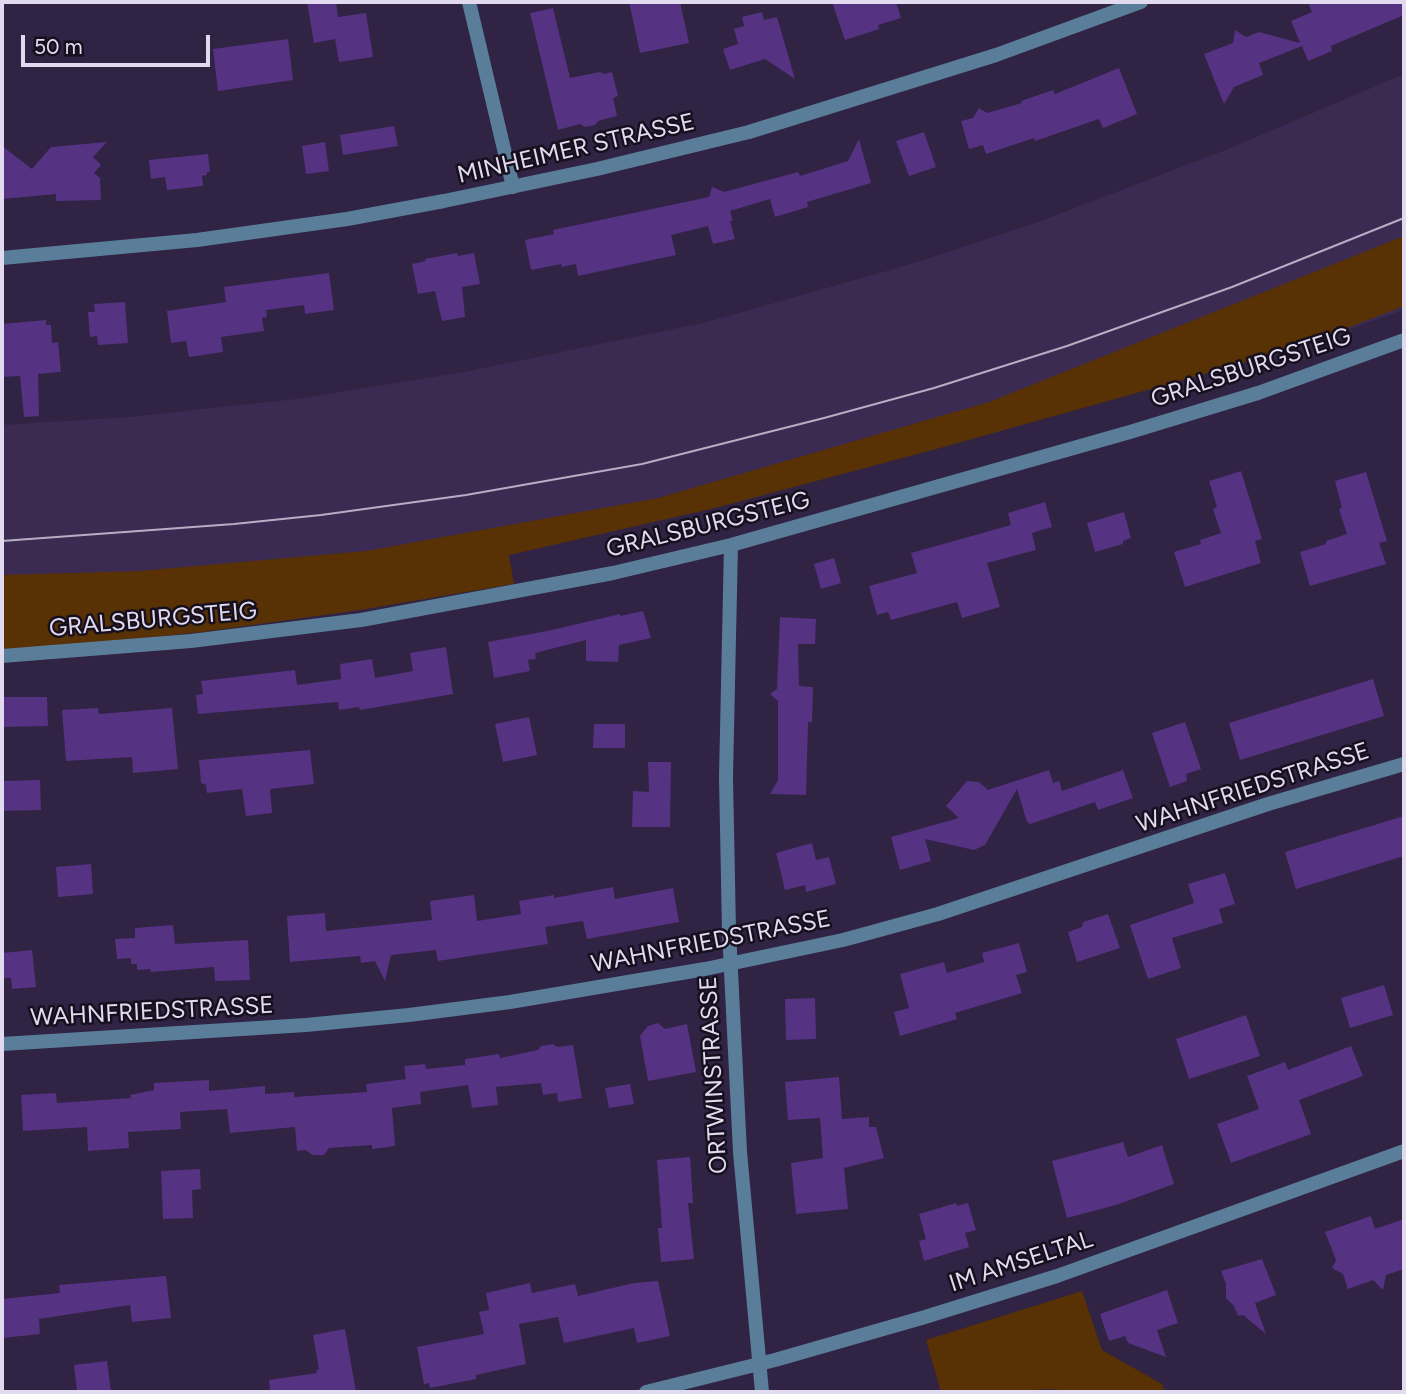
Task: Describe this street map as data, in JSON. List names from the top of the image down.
{
  "streets": {
    "street": [
      "MINHEIMER STRASSE",
      "GRALSBURGSTEIG",
      "WAHNFRIEDSTRASSE",
      "ORTWINSTRASSE",
      "IM AMSELTAL"
    ]
  },
  "crossings": [
    ["GRALSBURGSTEIG", "ORTWINSTRASSE"],
    ["WAHNFRIEDSTRASSE", "ORTWINSTRASSE"],
    ["ORTWINSTRASSE", "IM AMSELTAL"]
  ],
  "scale_bar": "50 m"
}
